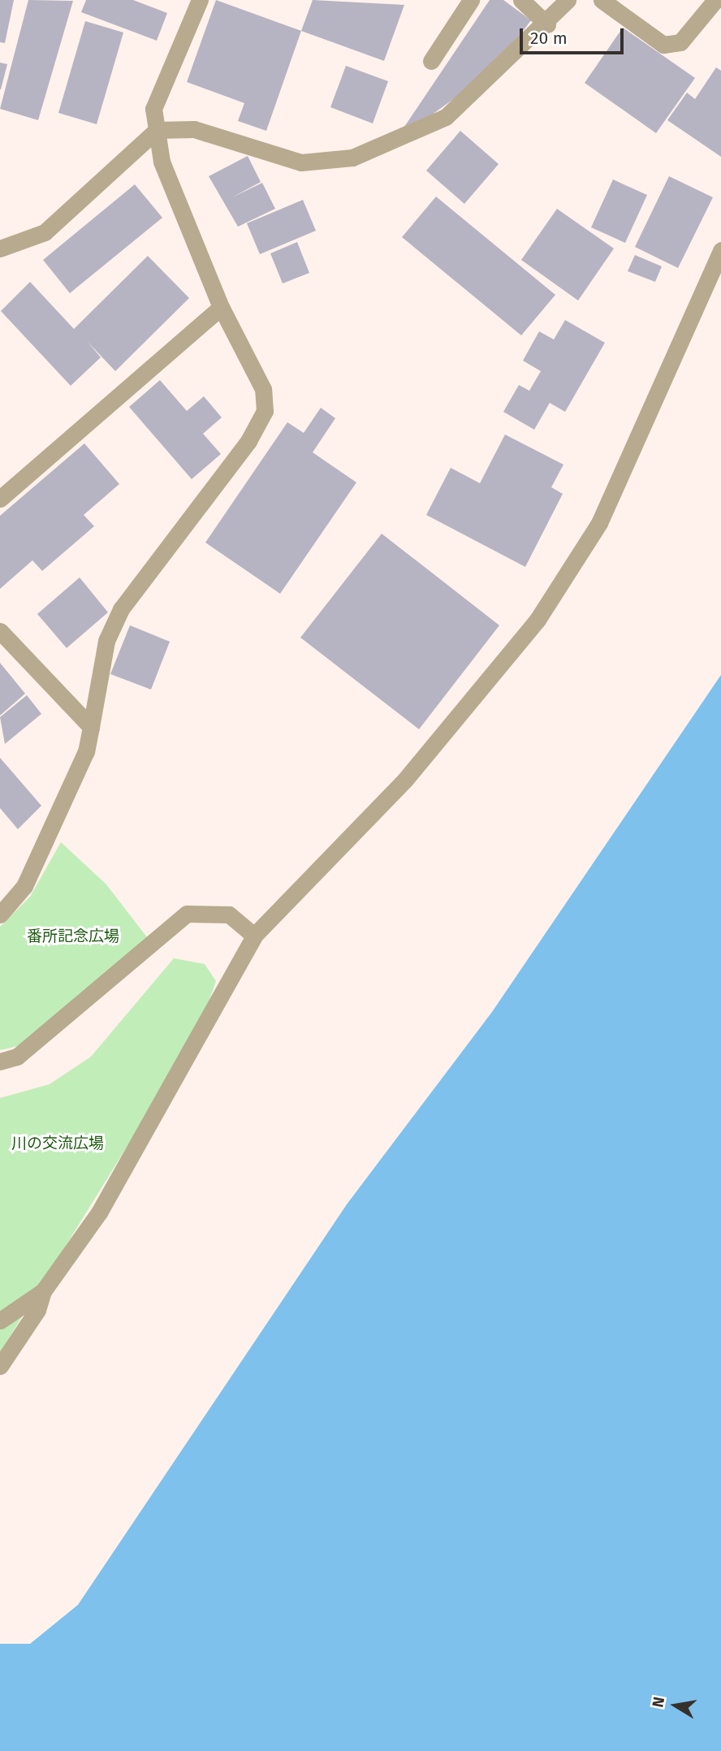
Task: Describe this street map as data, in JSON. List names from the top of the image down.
{
  "parks": ["番所記念広場", "川の交流広場"],
  "scale_bar": "20 m",
  "north": "left"
}
